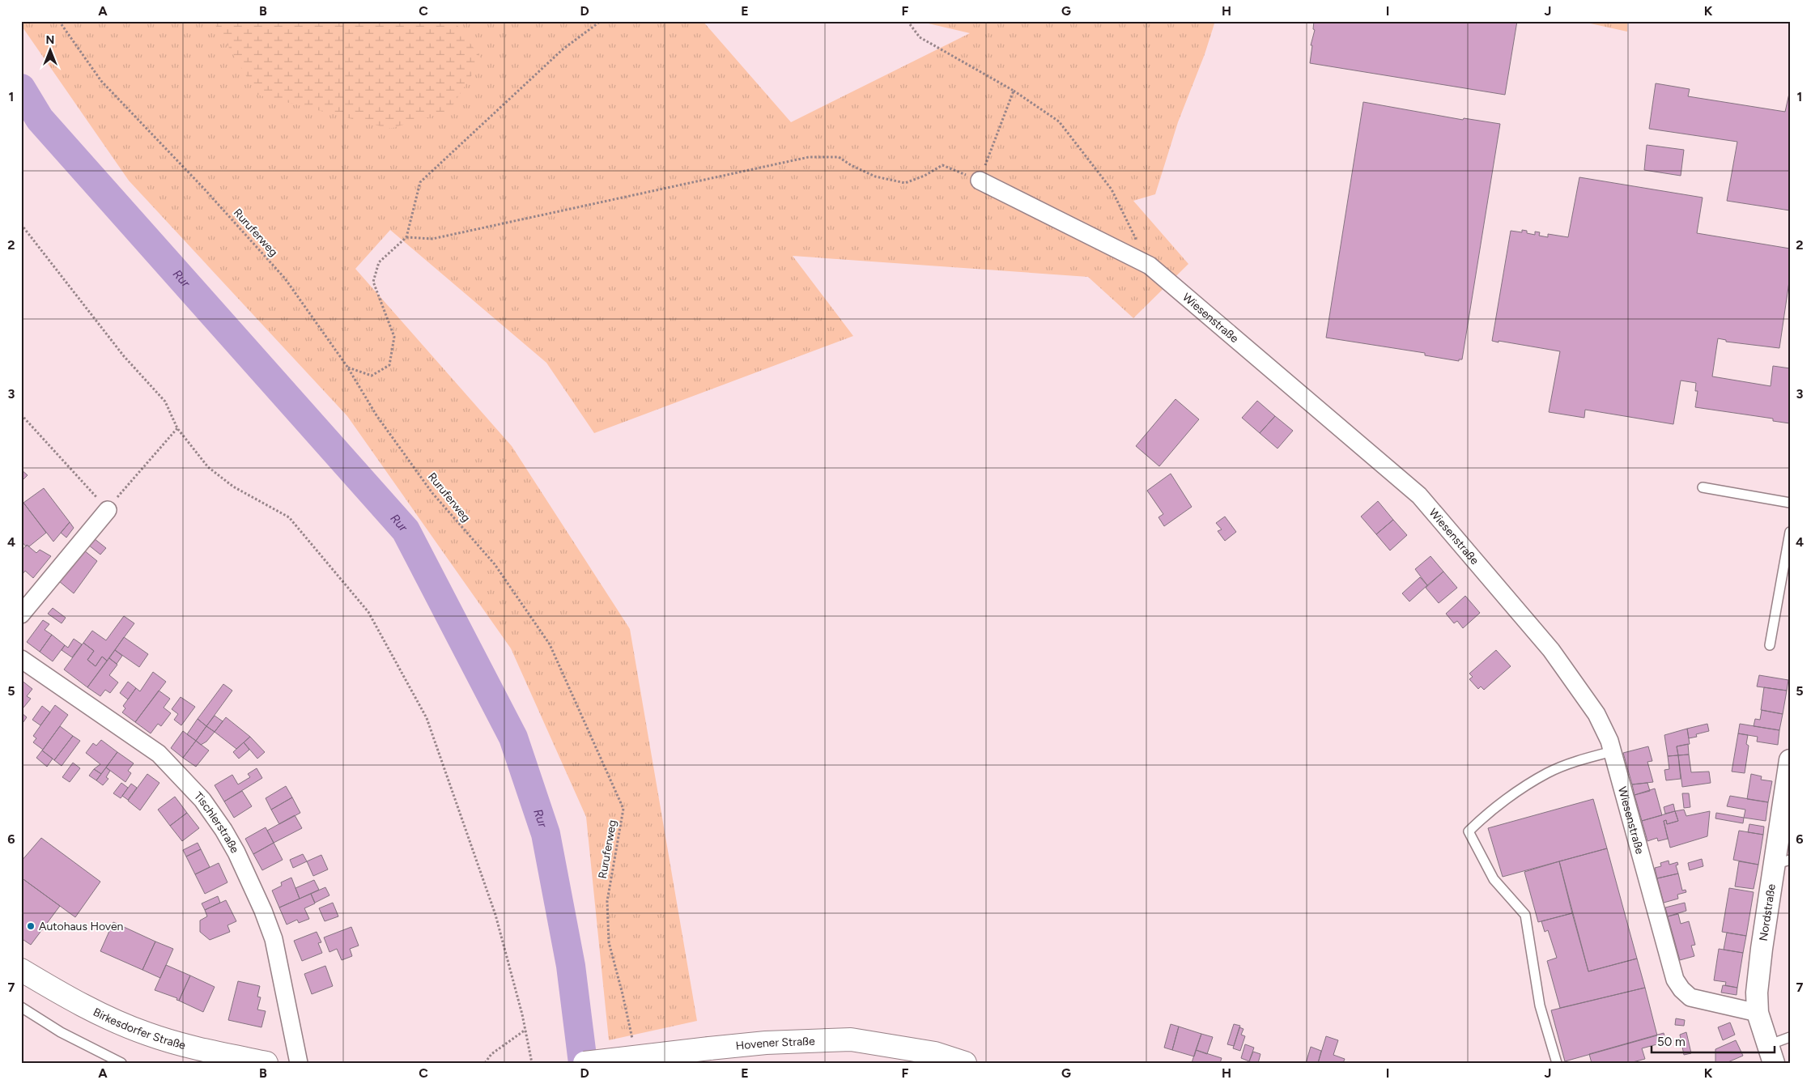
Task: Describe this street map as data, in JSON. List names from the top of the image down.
{
  "streets": {
    "main road": ["Birkesdorfer Straße", "Hovener Straße"],
    "street": ["Wiesenstraße", "Tischlerstraße", "Nordstraße"],
    "path": ["Ruruferweg"]
  },
  "crossings": [
    ["Wiesenstraße", "Nordstraße"]
  ],
  "water": ["Rur"],
  "places": ["Autohaus Hoven"],
  "scale_bar": "50 m",
  "north": "top",
  "grid": {
    "columns": [
      "A",
      "B",
      "C",
      "D",
      "E",
      "F",
      "G",
      "H",
      "I",
      "J",
      "K"
    ],
    "rows": [
      "1",
      "2",
      "3",
      "4",
      "5",
      "6",
      "7"
    ]
  }
}
